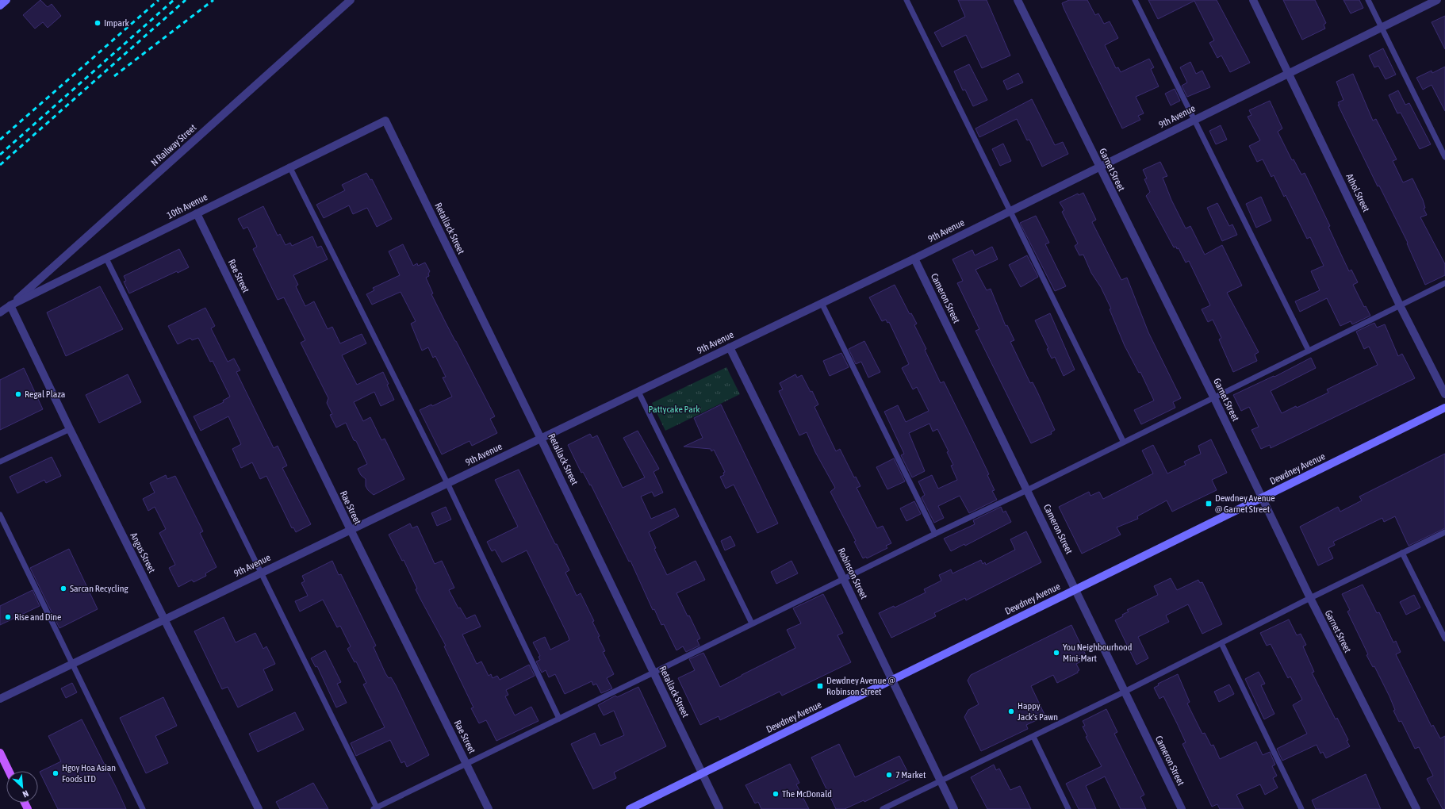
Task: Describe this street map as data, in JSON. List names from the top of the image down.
{
  "streets": {
    "main road": ["Dewdney Avenue"],
    "street": [
      "9th Avenue",
      "N Railway Street",
      "Garnet Street",
      "Athol Street",
      "10th Avenue",
      "Retallack Street",
      "Rae Street",
      "Cameron Street",
      "Angus Street",
      "Robinson Street"
    ]
  },
  "crossings": [
    ["9th Avenue", "Garnet Street"],
    ["9th Avenue", "Athol Street"],
    ["9th Avenue", "Retallack Street"],
    ["9th Avenue", "Rae Street"],
    ["9th Avenue", "Cameron Street"],
    ["9th Avenue", "Angus Street"],
    ["9th Avenue", "Robinson Street"],
    ["N Railway Street", "10th Avenue"],
    ["N Railway Street", "Angus Street"],
    ["Garnet Street", "Dewdney Avenue"],
    ["10th Avenue", "Retallack Street"],
    ["10th Avenue", "Rae Street"],
    ["10th Avenue", "Angus Street"],
    ["Retallack Street", "Dewdney Avenue"],
    ["Cameron Street", "Dewdney Avenue"],
    ["Dewdney Avenue", "Robinson Street"]
  ],
  "parks": ["Pattycake Park"],
  "places": {
    "other": [
      "Impark",
      "Regal Plaza",
      "Sarcan Recycling",
      "Rise and Dine",
      "You Neighbourhood Mini-Mart",
      "Happy Jack's Pawn",
      "Hgoy Hoa Asian Foods LTD",
      "7 Market",
      "The McDonald"
    ],
    "transit": ["Dewdney Avenue @ Garnet Street", "Dewdney Avenue @ Robinson Street"]
  },
  "north": "bottom right"
}
